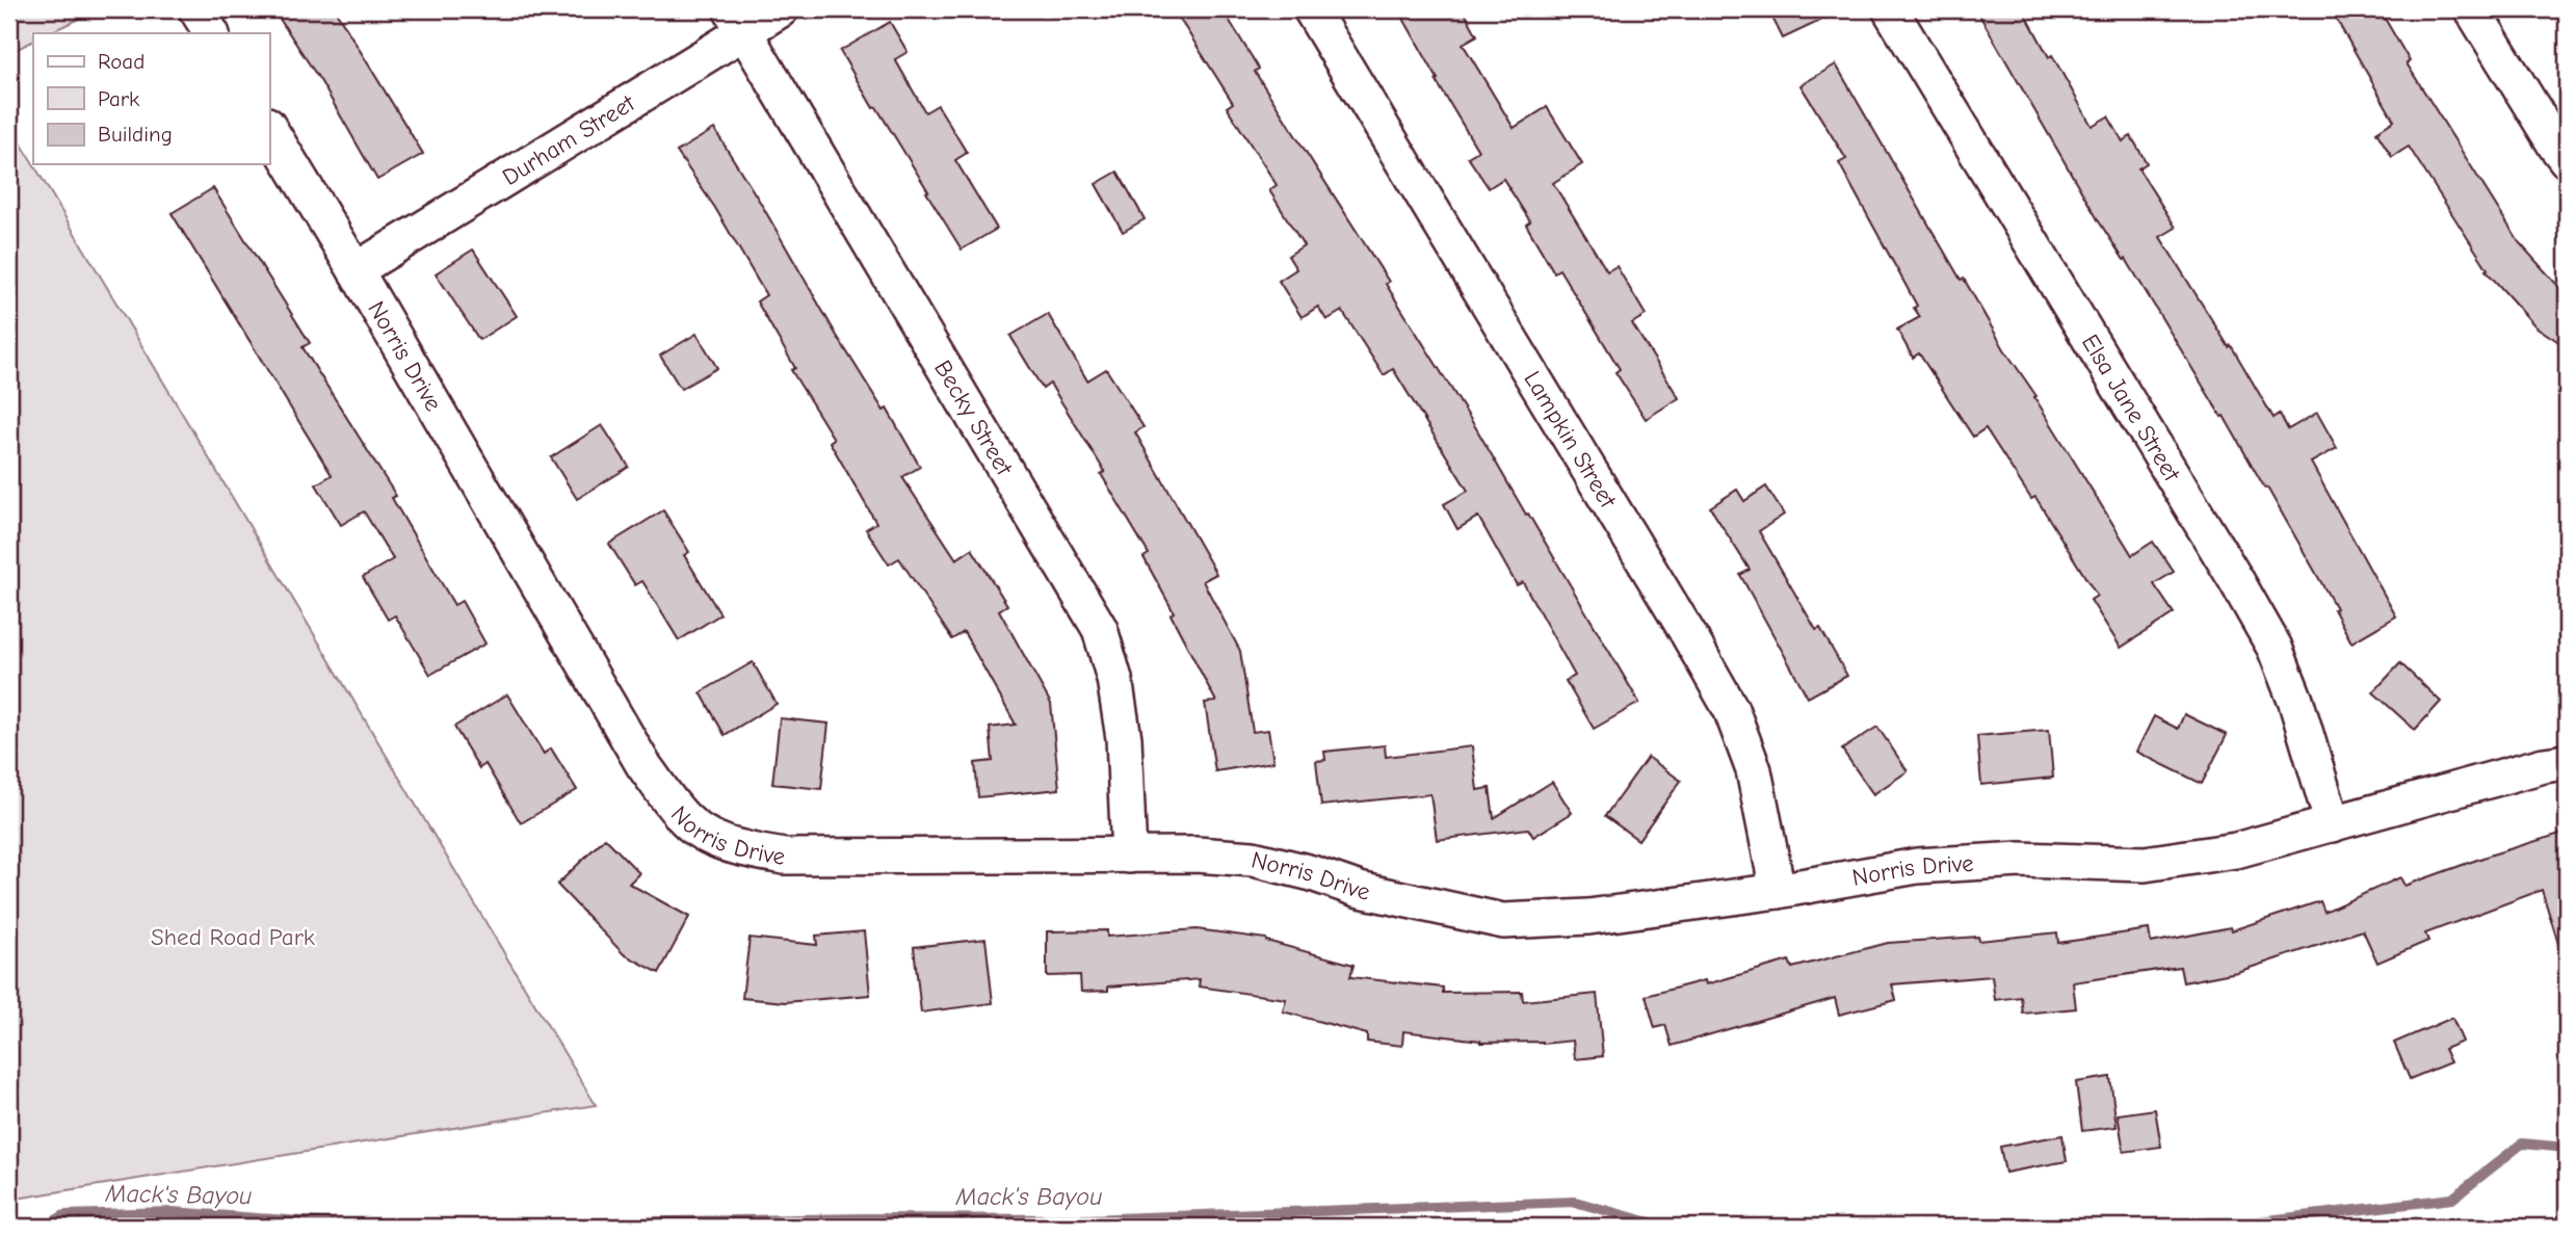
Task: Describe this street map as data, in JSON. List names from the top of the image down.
{
  "streets": {
    "street": [
      "Durham Street",
      "Norris Drive",
      "Elsa Jane Street",
      "Becky Street",
      "Lampkin Street"
    ]
  },
  "crossings": [
    ["Durham Street", "Norris Drive"],
    ["Durham Street", "Becky Street"],
    ["Norris Drive", "Elsa Jane Street"],
    ["Norris Drive", "Becky Street"],
    ["Norris Drive", "Lampkin Street"]
  ],
  "water": ["Mack's Bayou"],
  "parks": ["Shed Road Park"],
  "legend": ["Road", "Park", "Building"]
}
